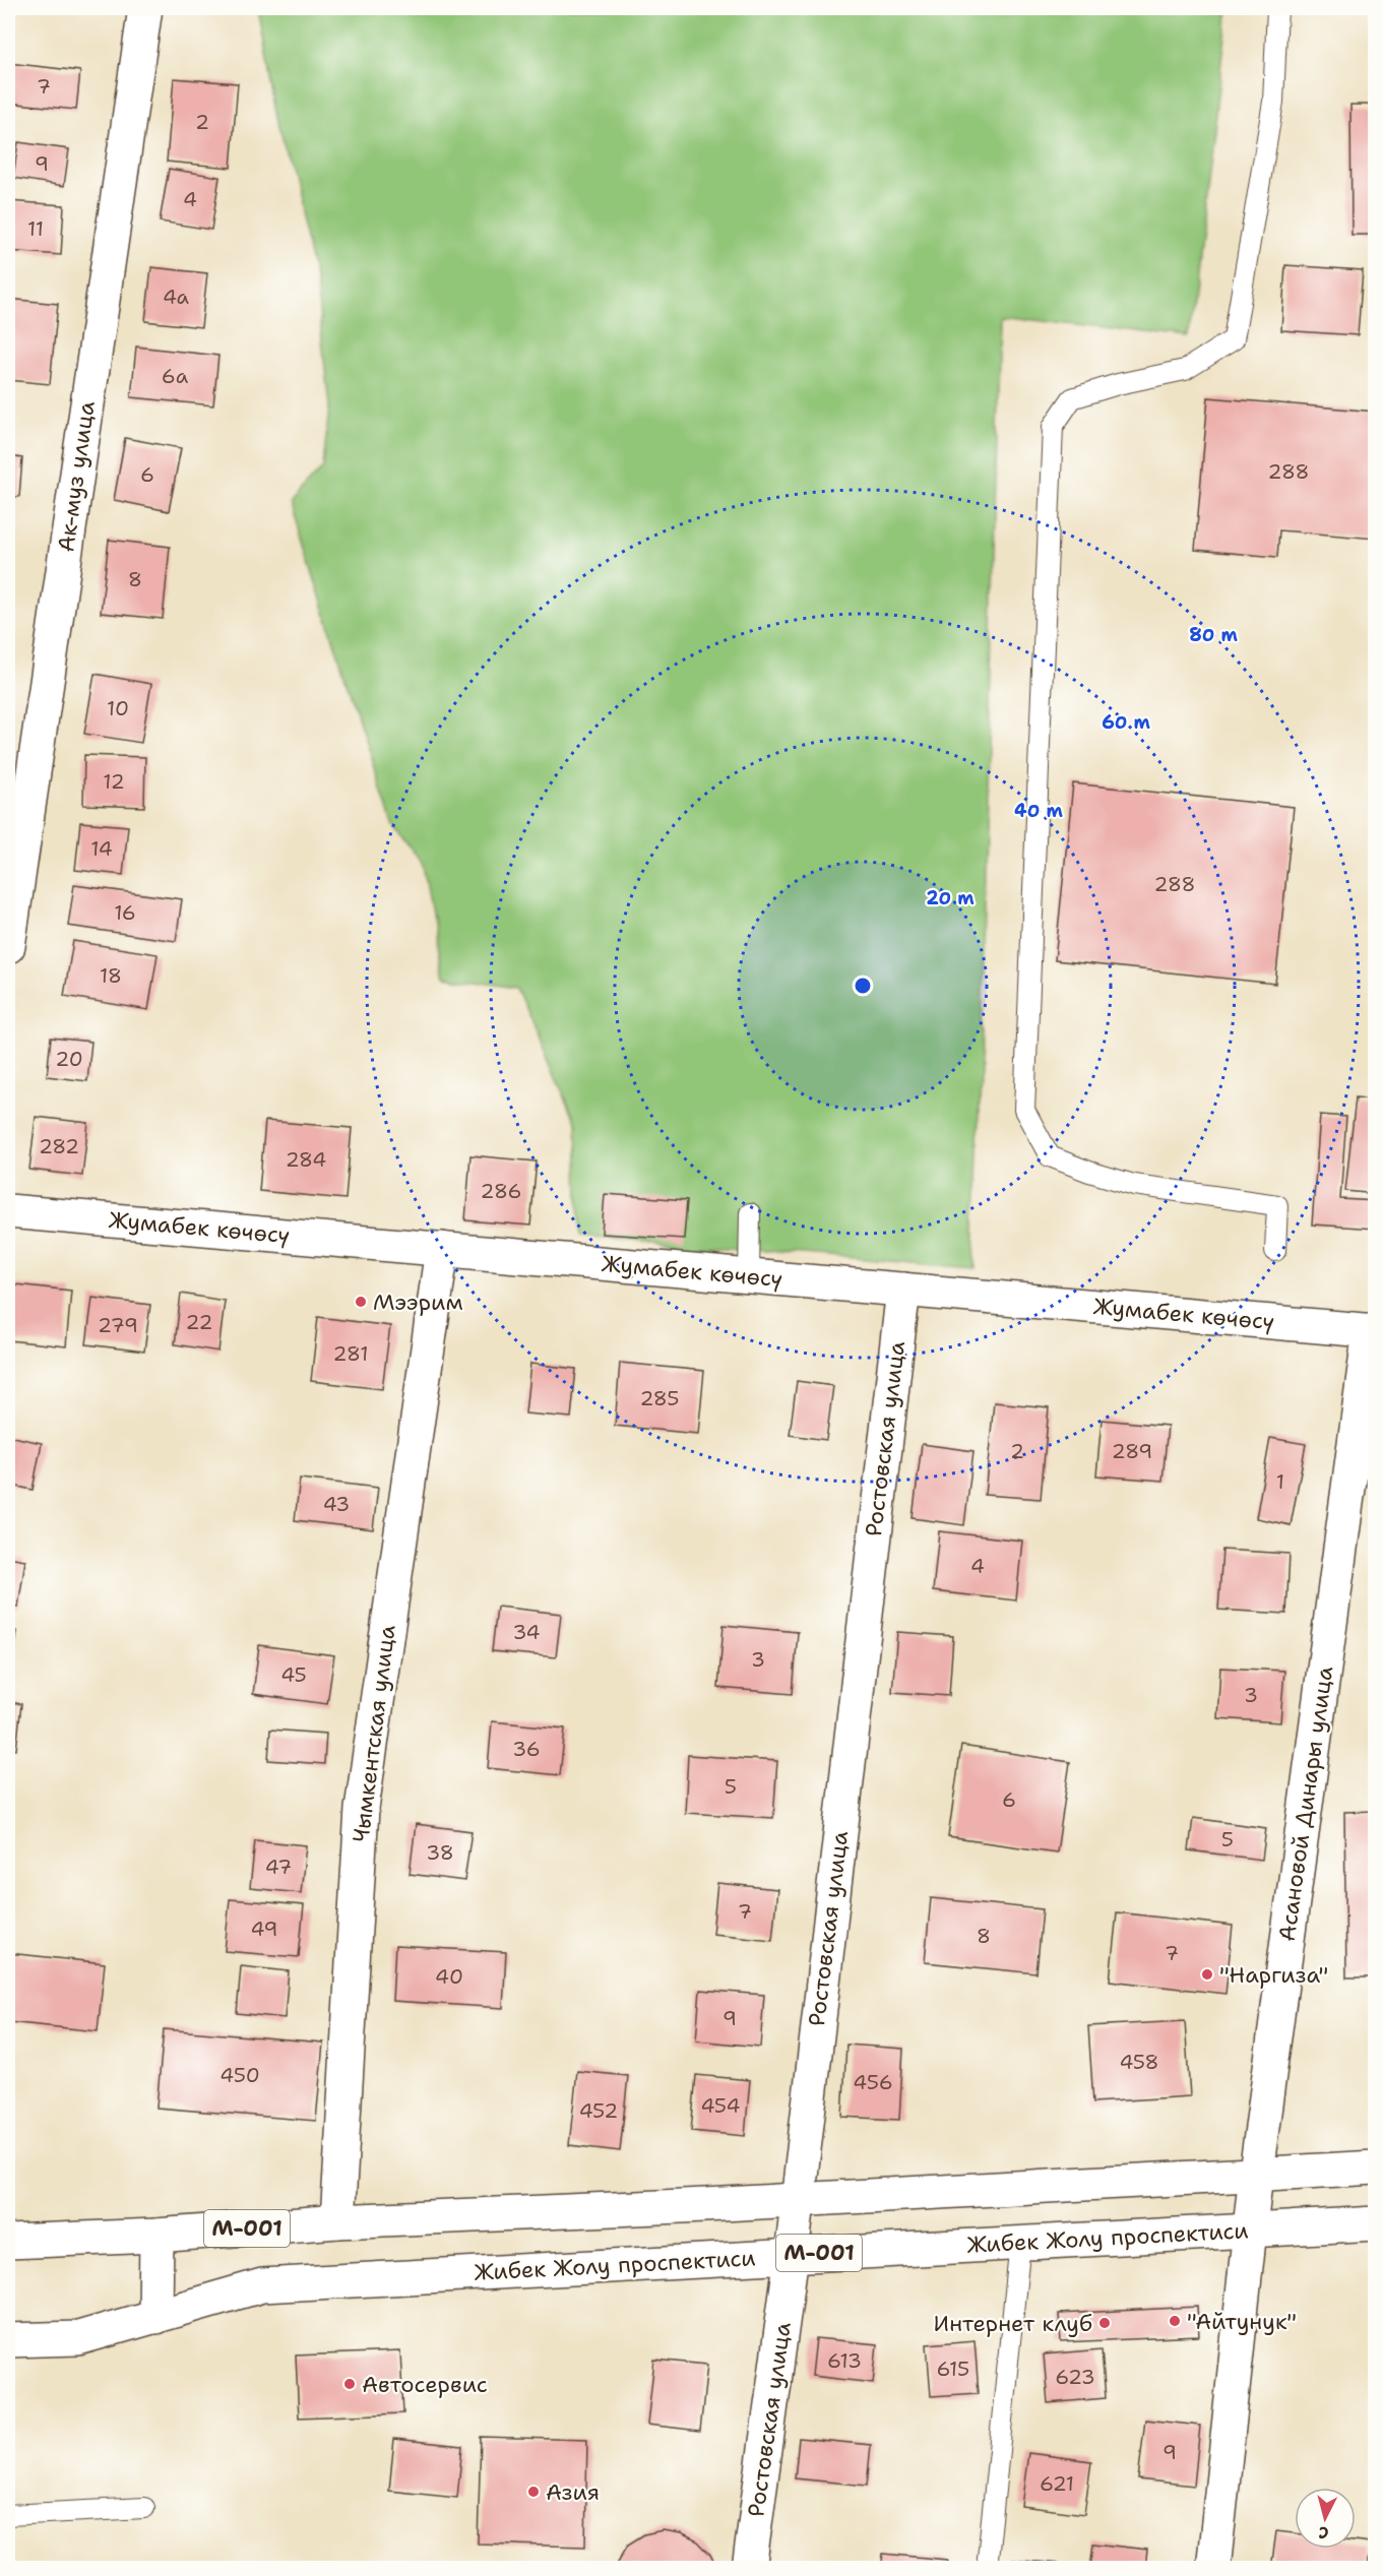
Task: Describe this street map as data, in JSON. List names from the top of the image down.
{
  "streets": {
    "street": [
      "Ак-муз улица",
      "Жумабек көчөсү",
      "Ростовская улица",
      "Чымкентская улица",
      "Асановой Динары улица",
      "М-001",
      "Жибек Жолу проспектиси"
    ]
  },
  "crossings": [
    ["Жумабек көчөсү", "Ростовская улица"],
    ["Жумабек көчөсү", "Чымкентская улица"],
    ["Жумабек көчөсү", "Асановой Динары улица"],
    ["Ростовская улица", "М-001"],
    ["Ростовская улица", "Жибек Жолу проспектиси"],
    ["Чымкентская улица", "М-001"],
    ["Асановой Динары улица", "М-001"],
    ["Асановой Динары улица", "Жибек Жолу проспектиси"]
  ],
  "places": [
    "Мээрим",
    "\"Наргиза\"",
    "\"Айтунук\"",
    "Интернет клуб",
    "Автосервис",
    "Азия"
  ],
  "house_numbers": [
    "7",
    "2",
    "9",
    "4",
    "11",
    "4a",
    "6а",
    "288",
    "6",
    "8",
    "10",
    "12",
    "14",
    "288",
    "16",
    "18",
    "20",
    "282",
    "284",
    "286",
    "22",
    "279",
    "281",
    "285",
    "2",
    "289",
    "1",
    "43",
    "4",
    "34",
    "3",
    "45",
    "3",
    "36",
    "5",
    "6",
    "5",
    "38",
    "47",
    "7",
    "49",
    "8",
    "7",
    "40",
    "9",
    "458",
    "450",
    "456",
    "454",
    "452",
    "613",
    "615",
    "623",
    "9",
    "621"
  ],
  "north": "bottom",
  "rings": [
    "80 m",
    "60 m",
    "40 m",
    "20 m"
  ]
}
